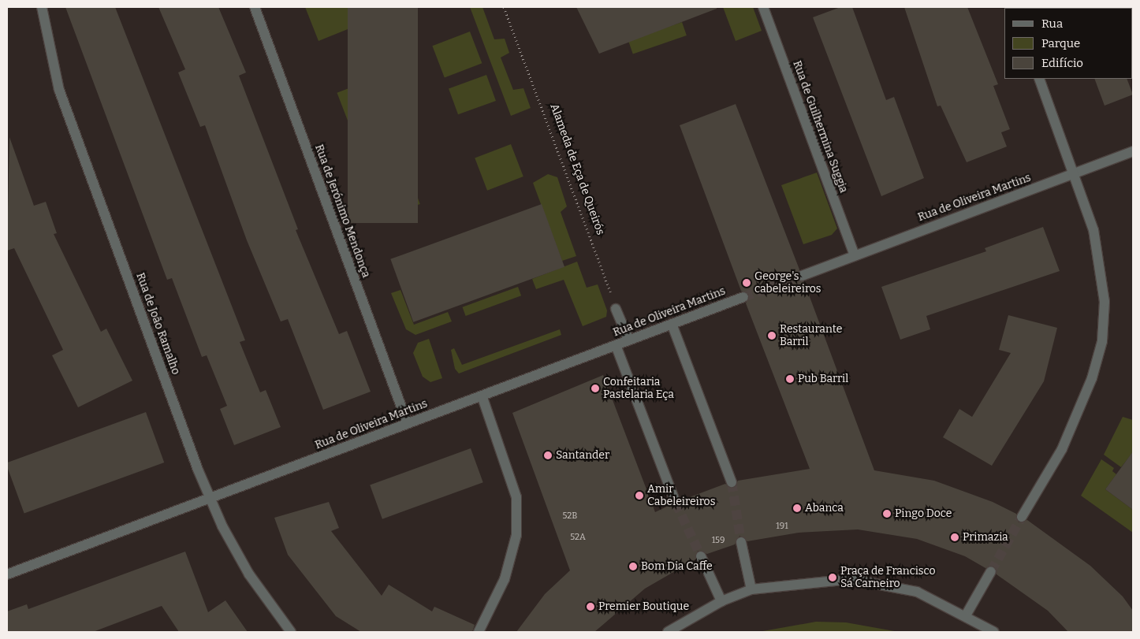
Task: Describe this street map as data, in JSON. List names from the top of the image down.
{
  "streets": {
    "street": [
      "Rua de Guilhermina Suggia",
      "Rua de Oliveira Martins",
      "Rua de Jerónimo Mendonça",
      "Rua de João Ramalho"
    ],
    "path": ["Alameda de Eça de Queirós"]
  },
  "crossings": [
    ["Rua de Guilhermina Suggia", "Rua de Oliveira Martins"],
    ["Rua de Oliveira Martins", "Rua de Jerónimo Mendonça"],
    ["Rua de Oliveira Martins", "Rua de João Ramalho"]
  ],
  "places": [
    "George's cabeleireiros",
    "Restaurante Barril",
    "Pub Barril",
    "Confeitaria Pastelaria Eça",
    "Santander",
    "Amir Cabeleireiros",
    "Abanca",
    "Pingo Doce",
    "Primazia",
    "Bom Dia Caffe",
    "Praça de Francisco Sá Carneiro",
    "Premier Boutique"
  ],
  "house_numbers": [
    "52B",
    "191",
    "52A",
    "159"
  ],
  "legend": ["Rua", "Parque", "Edifício"]
}
